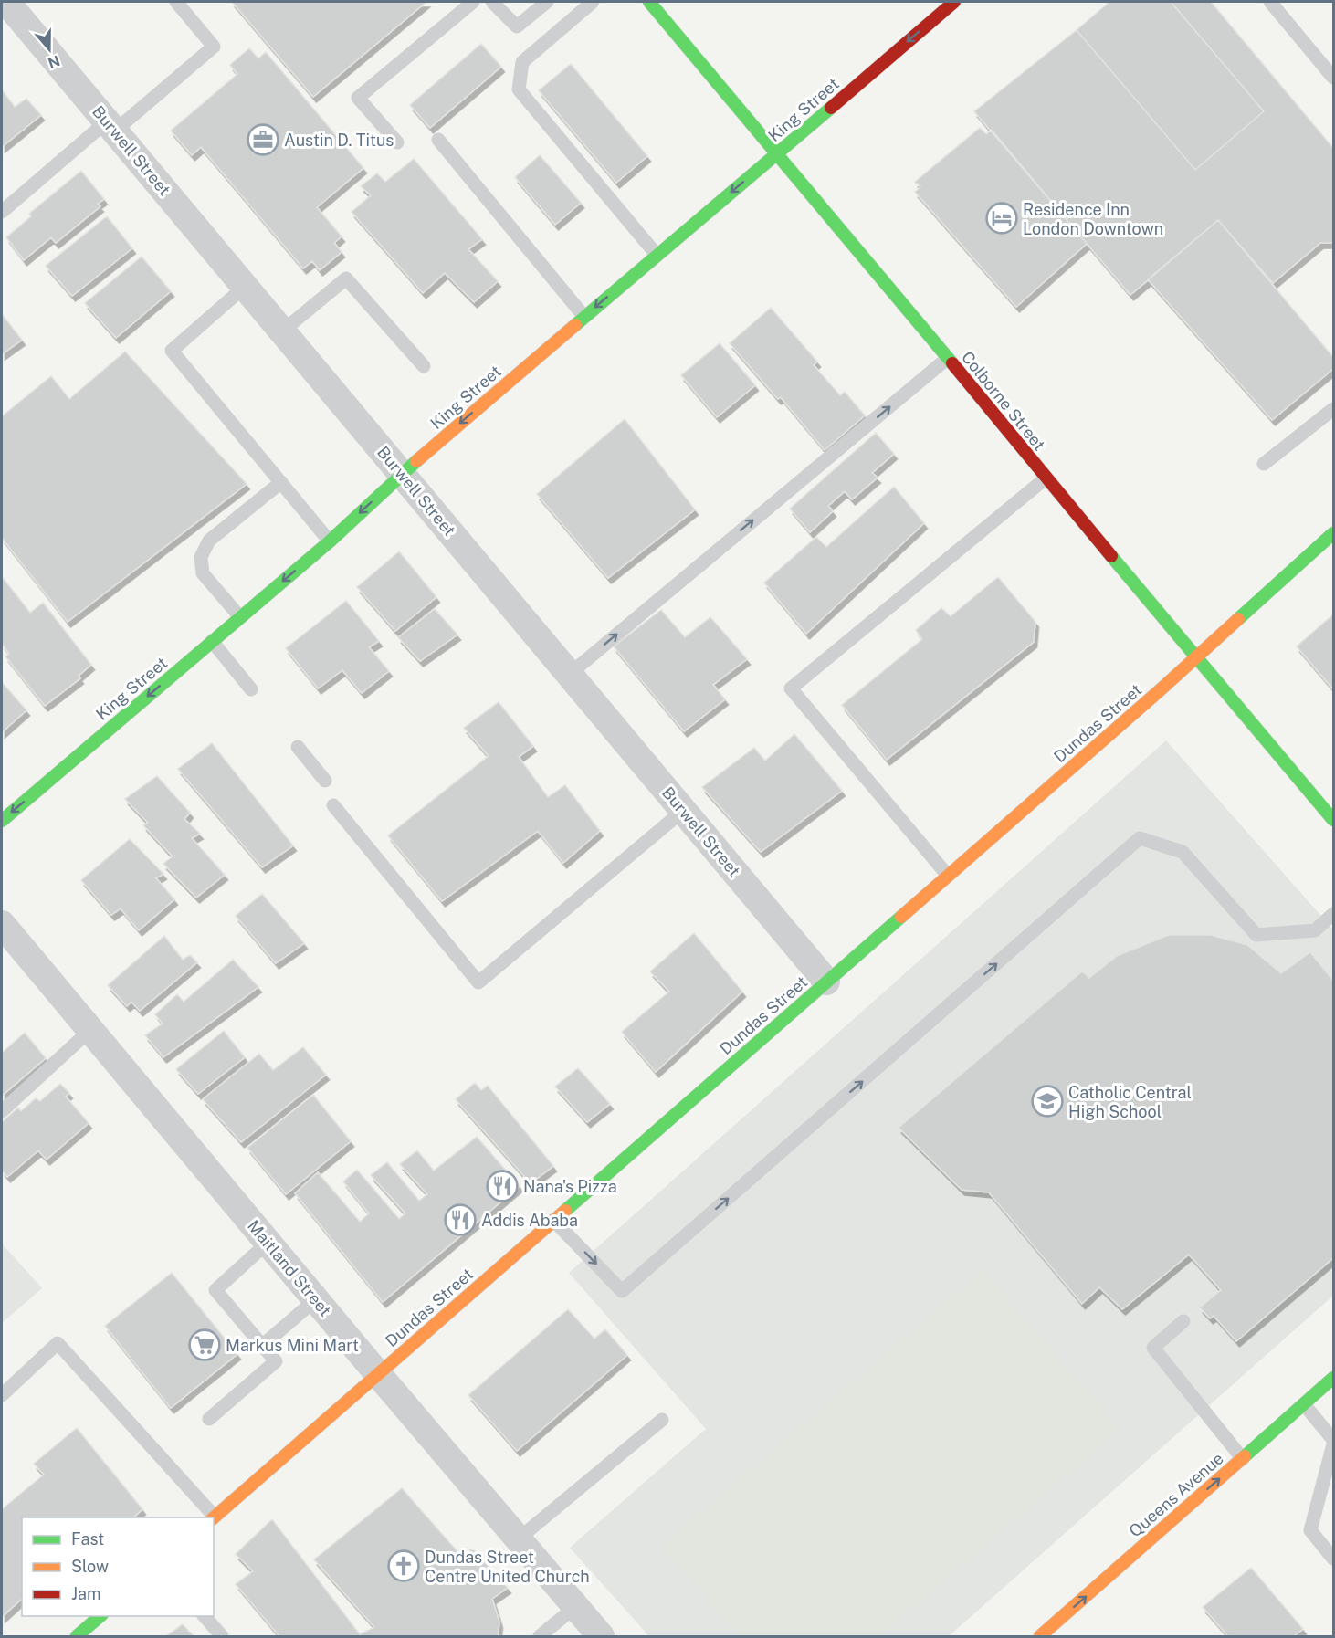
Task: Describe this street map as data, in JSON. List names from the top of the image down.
{
  "streets": {
    "main road": [
      "King Street",
      "Colborne Street",
      "Dundas Street",
      "Queens Avenue"
    ],
    "street": ["Burwell Street", "Maitland Street"]
  },
  "crossings": [
    ["King Street", "Burwell Street"],
    ["King Street", "Colborne Street"],
    ["Burwell Street", "Dundas Street"],
    ["Colborne Street", "Dundas Street"],
    ["Dundas Street", "Maitland Street"]
  ],
  "one_way": ["King Street", "Queens Avenue"],
  "places": {
    "office": ["Austin D. Titus"],
    "hotel": ["Residence Inn London Downtown"],
    "school or university": ["Catholic Central High School"],
    "restaurant": ["Nana's Pizza", "Addis Ababa"],
    "supermarket": ["Markus Mini Mart"],
    "church": ["Dundas Street Centre United Church"]
  },
  "legend": ["Fast", "Slow", "Jam"],
  "north": "bottom"
}
